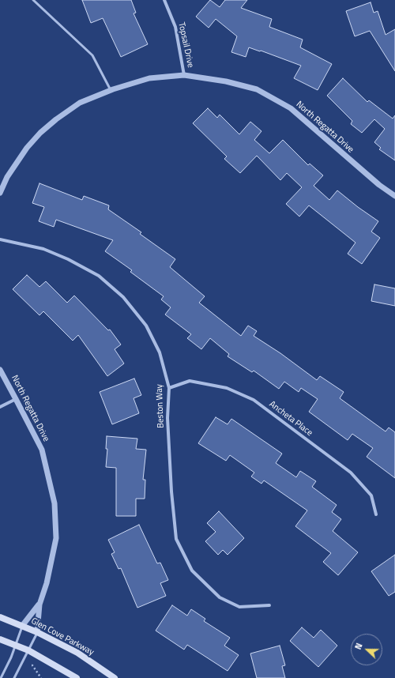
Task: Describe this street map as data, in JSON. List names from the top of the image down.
{
  "streets": {
    "main road": ["Glen Cove Parkway"],
    "street": [
      "Topsail Drive",
      "North Regatta Drive",
      "Beston Way",
      "Ancheta Place"
    ]
  },
  "crossings": [
    ["Topsail Drive", "North Regatta Drive"],
    ["North Regatta Drive", "Glen Cove Parkway"],
    ["Beston Way", "Ancheta Place"]
  ],
  "north": "left"
}
